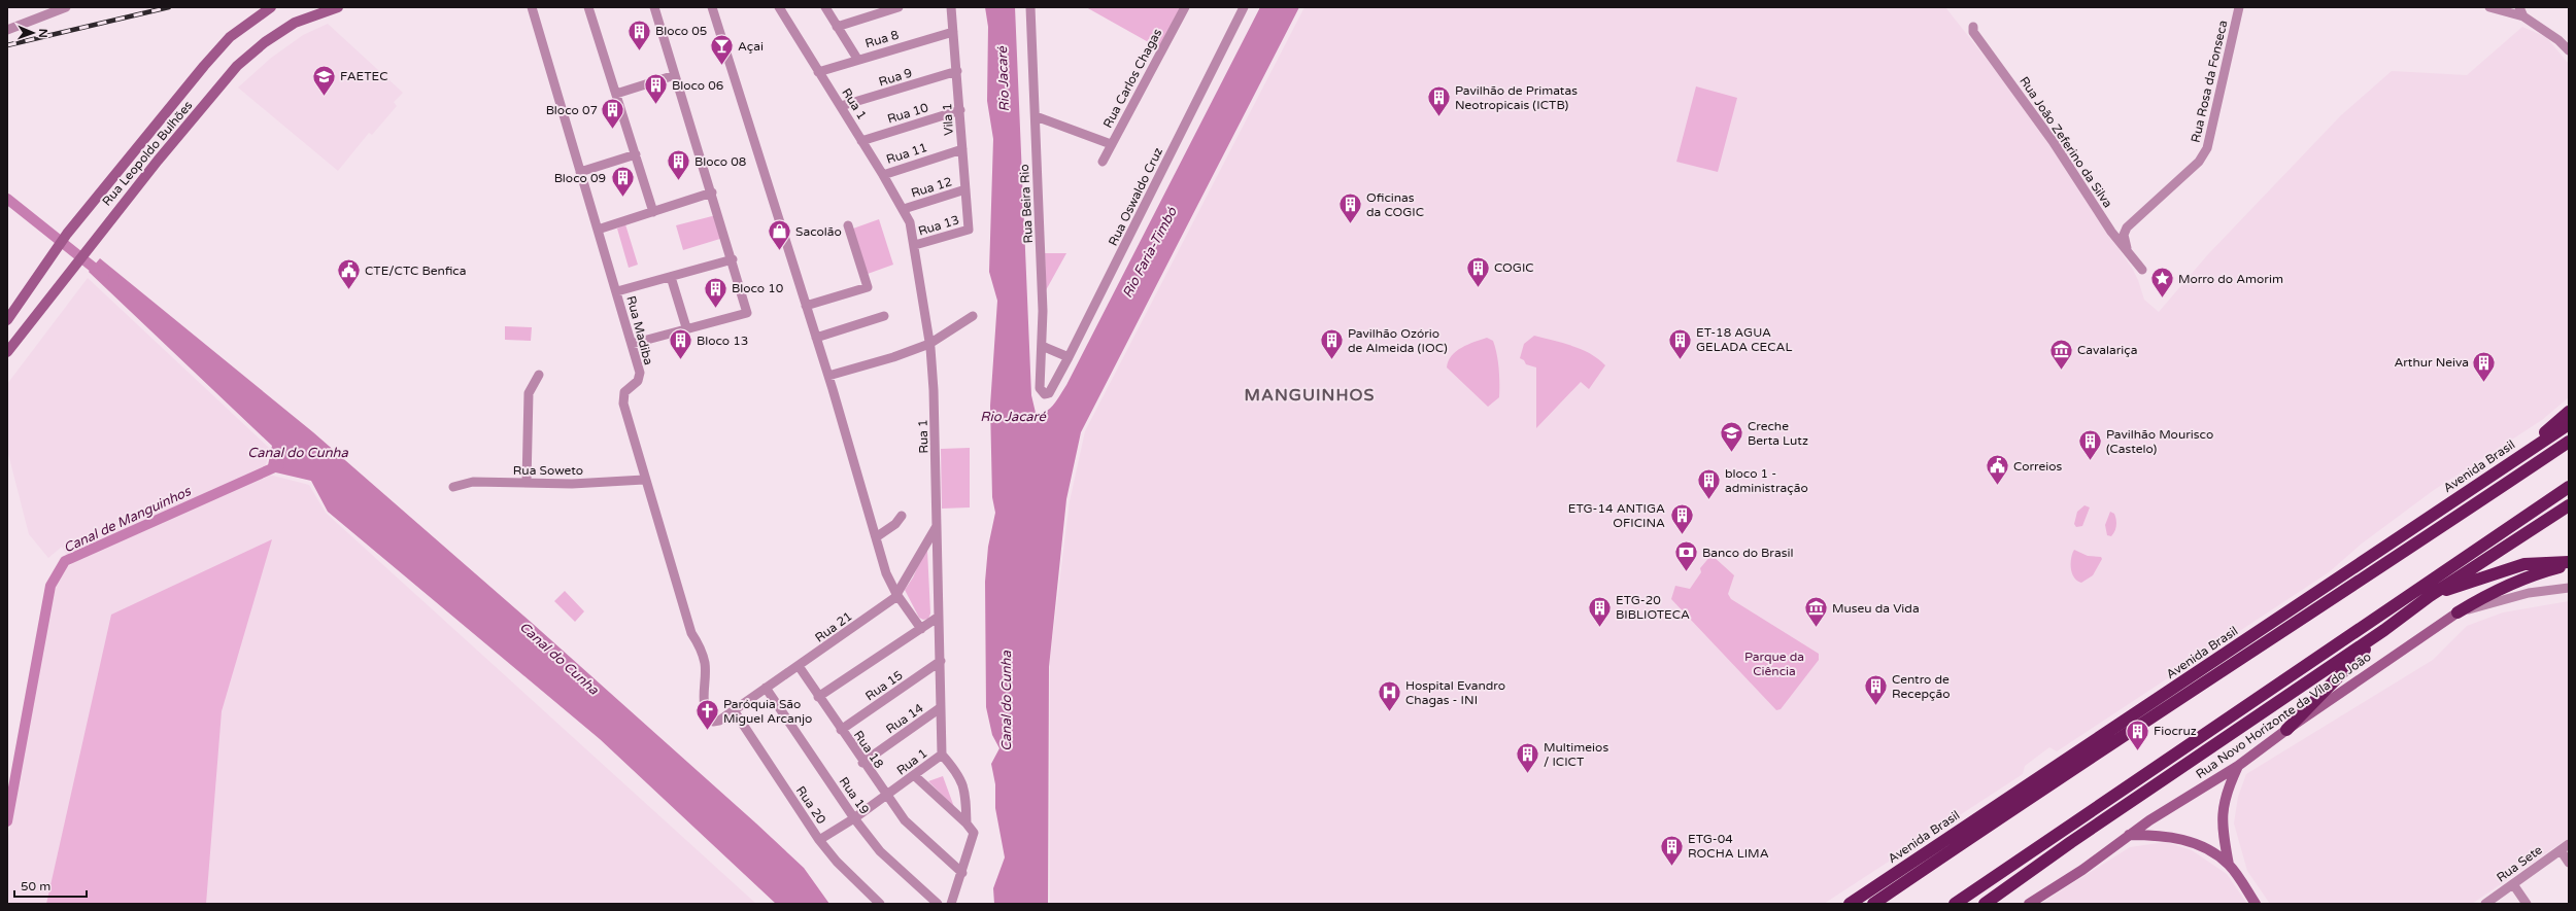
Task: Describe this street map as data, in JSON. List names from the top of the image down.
{
  "streets": {
    "highway": ["Avenida Brasil"],
    "main road": ["Rua Leopoldo Bulhões", "Rua Novo Horizonte da Vila do João"],
    "street": [
      "Rua 8",
      "Rua 9",
      "Rua Carlos Chagas",
      "Rua Rosa da Fonseca",
      "Rua 1",
      "Rua 10",
      "Vila 1",
      "Rua João Zeferino da Silva",
      "Rua 11",
      "Rua 12",
      "Rua Oswaldo Cruz",
      "Rua Beira Rio",
      "Rua 13",
      "Rua Madiba",
      "Rua Soweto",
      "Rua 21",
      "Rua 15",
      "Rua 14",
      "Rua 18",
      "Rua 19",
      "Rua 20",
      "Rua Sete"
    ]
  },
  "crossings": [
    ["Rua 8", "Rua 1"],
    ["Rua 8", "Vila 1"],
    ["Rua 9", "Rua 1"],
    ["Rua 9", "Vila 1"],
    ["Rua Rosa da Fonseca", "Rua João Zeferino da Silva"],
    ["Rua 1", "Rua 10"],
    ["Rua 1", "Rua 11"],
    ["Rua 1", "Rua 12"],
    ["Rua 1", "Rua 13"],
    ["Rua 1", "Rua 21"],
    ["Rua 1", "Rua 15"],
    ["Rua 1", "Rua 14"],
    ["Rua 1", "Rua 18"],
    ["Rua 1", "Rua 19"],
    ["Rua 1", "Rua 20"],
    ["Rua 10", "Vila 1"],
    ["Vila 1", "Rua 11"],
    ["Vila 1", "Rua 12"],
    ["Vila 1", "Rua 13"],
    ["Rua Oswaldo Cruz", "Rua Beira Rio"],
    ["Rua Madiba", "Rua Soweto"],
    ["Rua Madiba", "Rua 21"],
    ["Rua 21", "Rua 18"],
    ["Rua 21", "Rua 19"],
    ["Rua 21", "Rua 20"],
    ["Rua 15", "Rua 18"],
    ["Rua 14", "Rua 18"]
  ],
  "districts": ["MANGUINHOS"],
  "water": [
    "Rio Jacaré",
    "Rio Faria-Timbó",
    "Canal do Cunha",
    "Canal de Manguinhos"
  ],
  "parks": ["Parque da Ciência"],
  "places": {
    "building": [
      "Bloco 05",
      "Bloco 06",
      "Pavilhão de Primatas Neotropicais (ICTB)",
      "Bloco 07",
      "Bloco 08",
      "Bloco 09",
      "Oficinas da COGIC",
      "COGIC",
      "Bloco 10",
      "ET-18 AGUA GELADA CECAL",
      "Bloco 13",
      "Pavilhão Ozório de Almeida (IOC)",
      "Arthur Neiva",
      "Pavilhão Mourisco (Castelo)",
      "bloco 1 - administração",
      "ETG-14 ANTIGA OFICINA",
      "ETG-20 BIBLIOTECA",
      "Centro de Recepção",
      "Fiocruz",
      "Multimeios / ICICT",
      "ETG-04 ROCHA LIMA"
    ],
    "bar": ["Açai"],
    "school or university": ["FAETEC", "Creche Berta Lutz"],
    "shop": ["Sacolão"],
    "public building": ["CTE/CTC Benfica", "Correios"],
    "place": ["Morro do Amorim"],
    "museum": ["Cavalariça", "Museu da Vida"],
    "bank": ["Banco do Brasil"],
    "hospital": ["Hospital Evandro Chagas - INI"],
    "church": ["Paróquia São Miguel Arcanjo"]
  },
  "scale_bar": "50 m",
  "north": "right"
}
